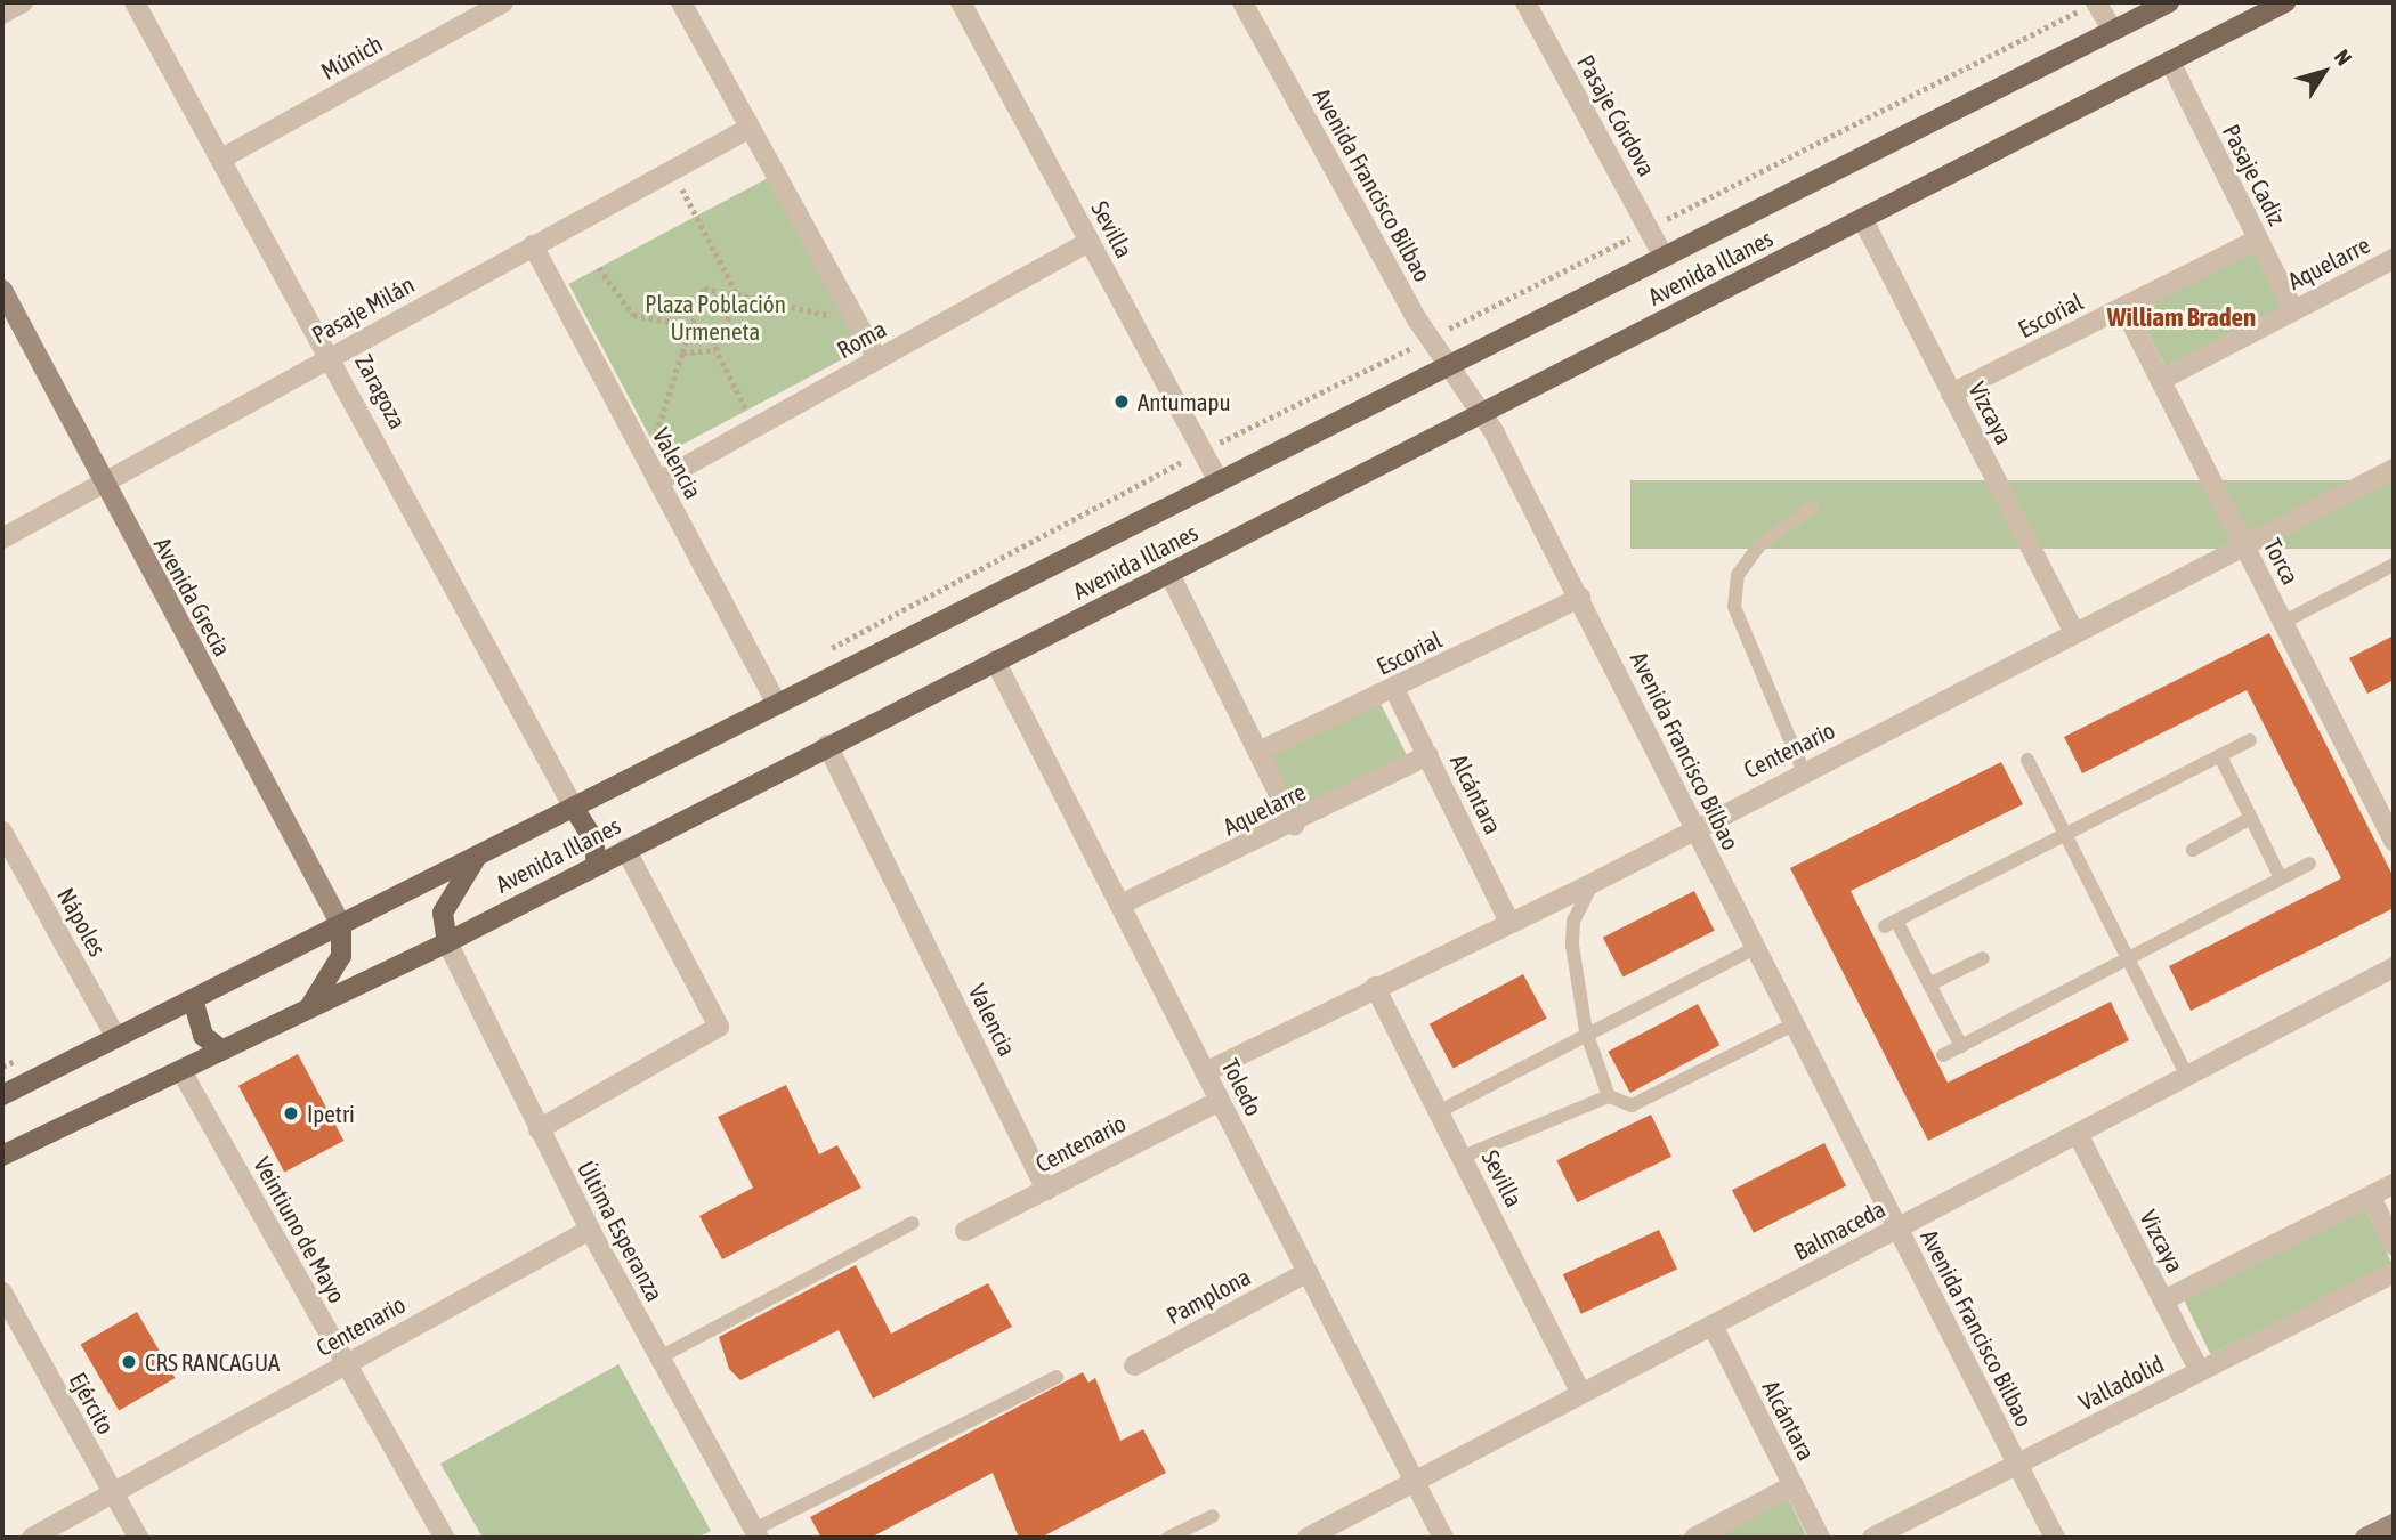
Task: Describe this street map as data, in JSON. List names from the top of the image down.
{
  "streets": {
    "main road": ["Avenida Illanes"],
    "street": [
      "Múnich",
      "Pasaje Córdova",
      "Pasaje Cadiz",
      "Avenida Francisco Bilbao",
      "Sevilla",
      "Aquelarre",
      "Pasaje Milán",
      "Escorial",
      "Roma",
      "Zaragoza",
      "Vizcaya",
      "Valencia",
      "Torca",
      "Avenida Grecia",
      "Centenario",
      "Alcántara",
      "Nápoles",
      "Toledo",
      "Veintiuno de Mayo",
      "Balmaceda",
      "Última Esperanza",
      "Pamplona",
      "Valladolid",
      "Ejército"
    ]
  },
  "crossings": [
    ["Múnich", "Zaragoza"],
    ["Pasaje Córdova", "Avenida Illanes"],
    ["Pasaje Cadiz", "Aquelarre"],
    ["Pasaje Cadiz", "Avenida Illanes"],
    ["Pasaje Cadiz", "Escorial"],
    ["Avenida Francisco Bilbao", "Avenida Illanes"],
    ["Avenida Francisco Bilbao", "Escorial"],
    ["Avenida Francisco Bilbao", "Centenario"],
    ["Avenida Francisco Bilbao", "Balmaceda"],
    ["Avenida Francisco Bilbao", "Valladolid"],
    ["Sevilla", "Avenida Illanes"],
    ["Sevilla", "Roma"],
    ["Sevilla", "Centenario"],
    ["Sevilla", "Balmaceda"],
    ["Aquelarre", "Torca"],
    ["Aquelarre", "Alcántara"],
    ["Aquelarre", "Toledo"],
    ["Avenida Illanes", "Zaragoza"],
    ["Avenida Illanes", "Vizcaya"],
    ["Avenida Illanes", "Valencia"],
    ["Avenida Illanes", "Avenida Grecia"],
    ["Avenida Illanes", "Nápoles"],
    ["Avenida Illanes", "Toledo"],
    ["Avenida Illanes", "Veintiuno de Mayo"],
    ["Avenida Illanes", "Última Esperanza"],
    ["Pasaje Milán", "Zaragoza"],
    ["Pasaje Milán", "Valencia"],
    ["Pasaje Milán", "Avenida Grecia"],
    ["Escorial", "Vizcaya"],
    ["Escorial", "Torca"],
    ["Escorial", "Alcántara"],
    ["Roma", "Valencia"],
    ["Vizcaya", "Centenario"],
    ["Vizcaya", "Balmaceda"],
    ["Vizcaya", "Valladolid"],
    ["Valencia", "Centenario"],
    ["Torca", "Centenario"],
    ["Centenario", "Alcántara"],
    ["Centenario", "Toledo"],
    ["Centenario", "Veintiuno de Mayo"],
    ["Centenario", "Última Esperanza"],
    ["Centenario", "Ejército"],
    ["Alcántara", "Balmaceda"],
    ["Toledo", "Balmaceda"],
    ["Toledo", "Pamplona"]
  ],
  "districts": ["William Braden"],
  "parks": ["Plaza Población Urmeneta"],
  "places": ["Antumapu", "Ipetri", "CRS RANCAGUA"],
  "north": "top right"
}
